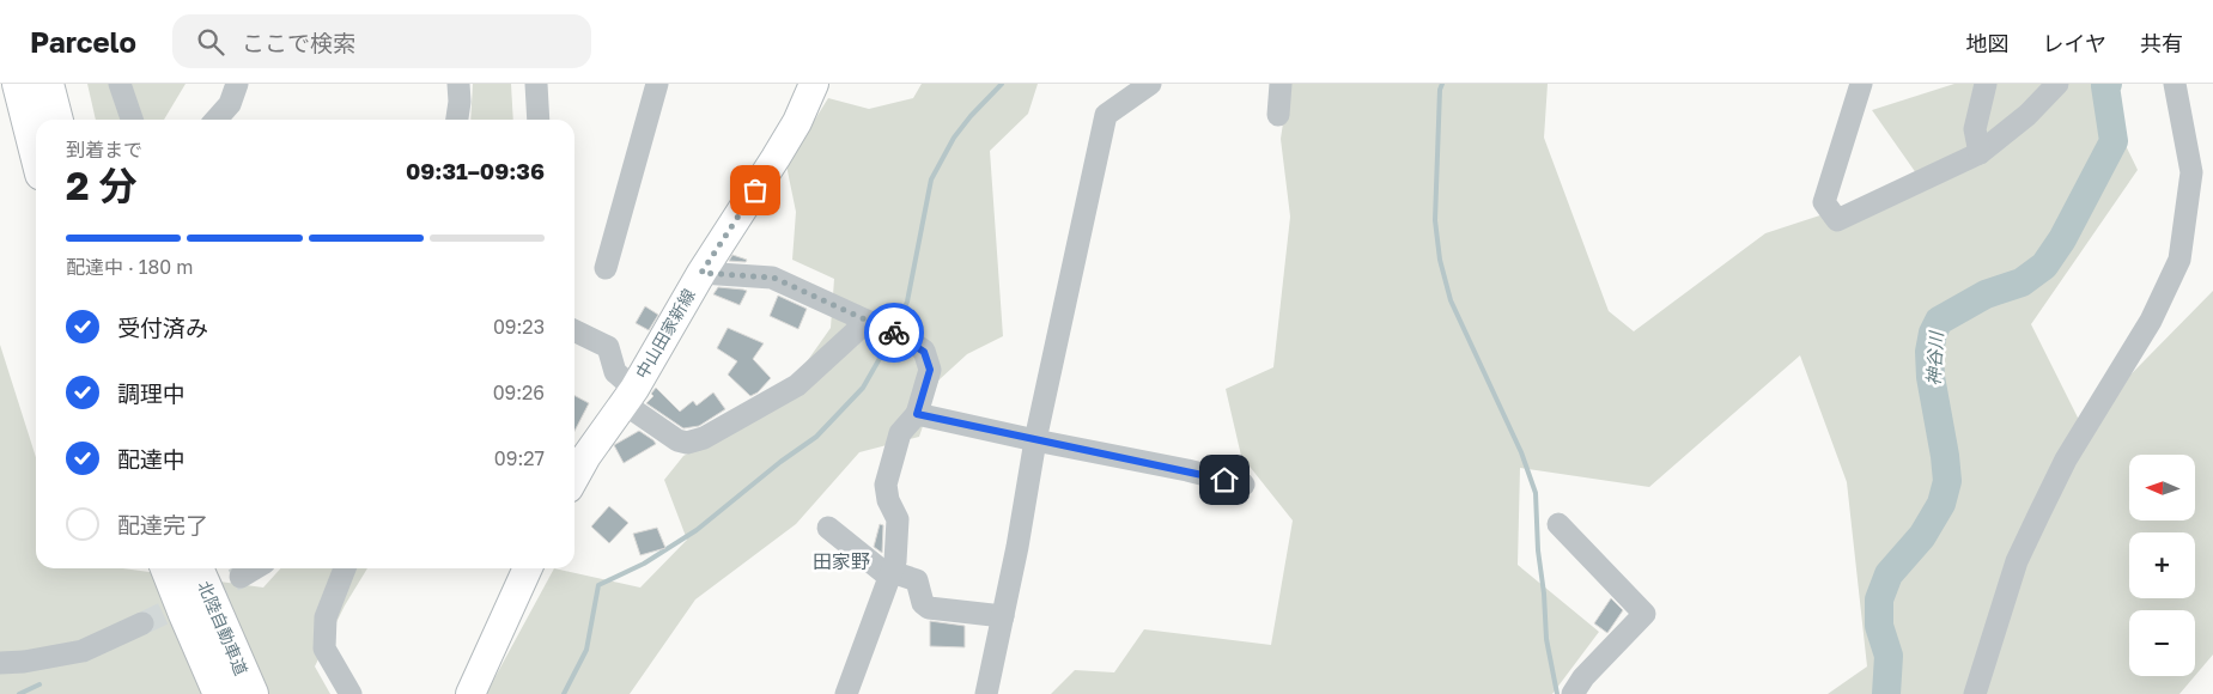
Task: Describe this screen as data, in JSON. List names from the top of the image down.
{
  "streets": {
    "highway": ["北陸自動車道"],
    "main road": ["中山田家新線"]
  },
  "districts": ["田家野"],
  "water": ["神谷川"],
  "north": "left",
  "page": {
    "header": "Parcelo",
    "search": "ここで検索",
    "nav": ["地図", "レイヤ", "共有"],
    "heading": ["2 分", "到着まで", "09:31–09:36"],
    "bar": "配達中 · 180 m",
    "list": [
      ["受付済み", "09:23"],
      ["調理中", "09:26"],
      ["配達中", "09:27"],
      "配達完了"
    ],
    "map_buttons": ["+", "−"]
  }
}
